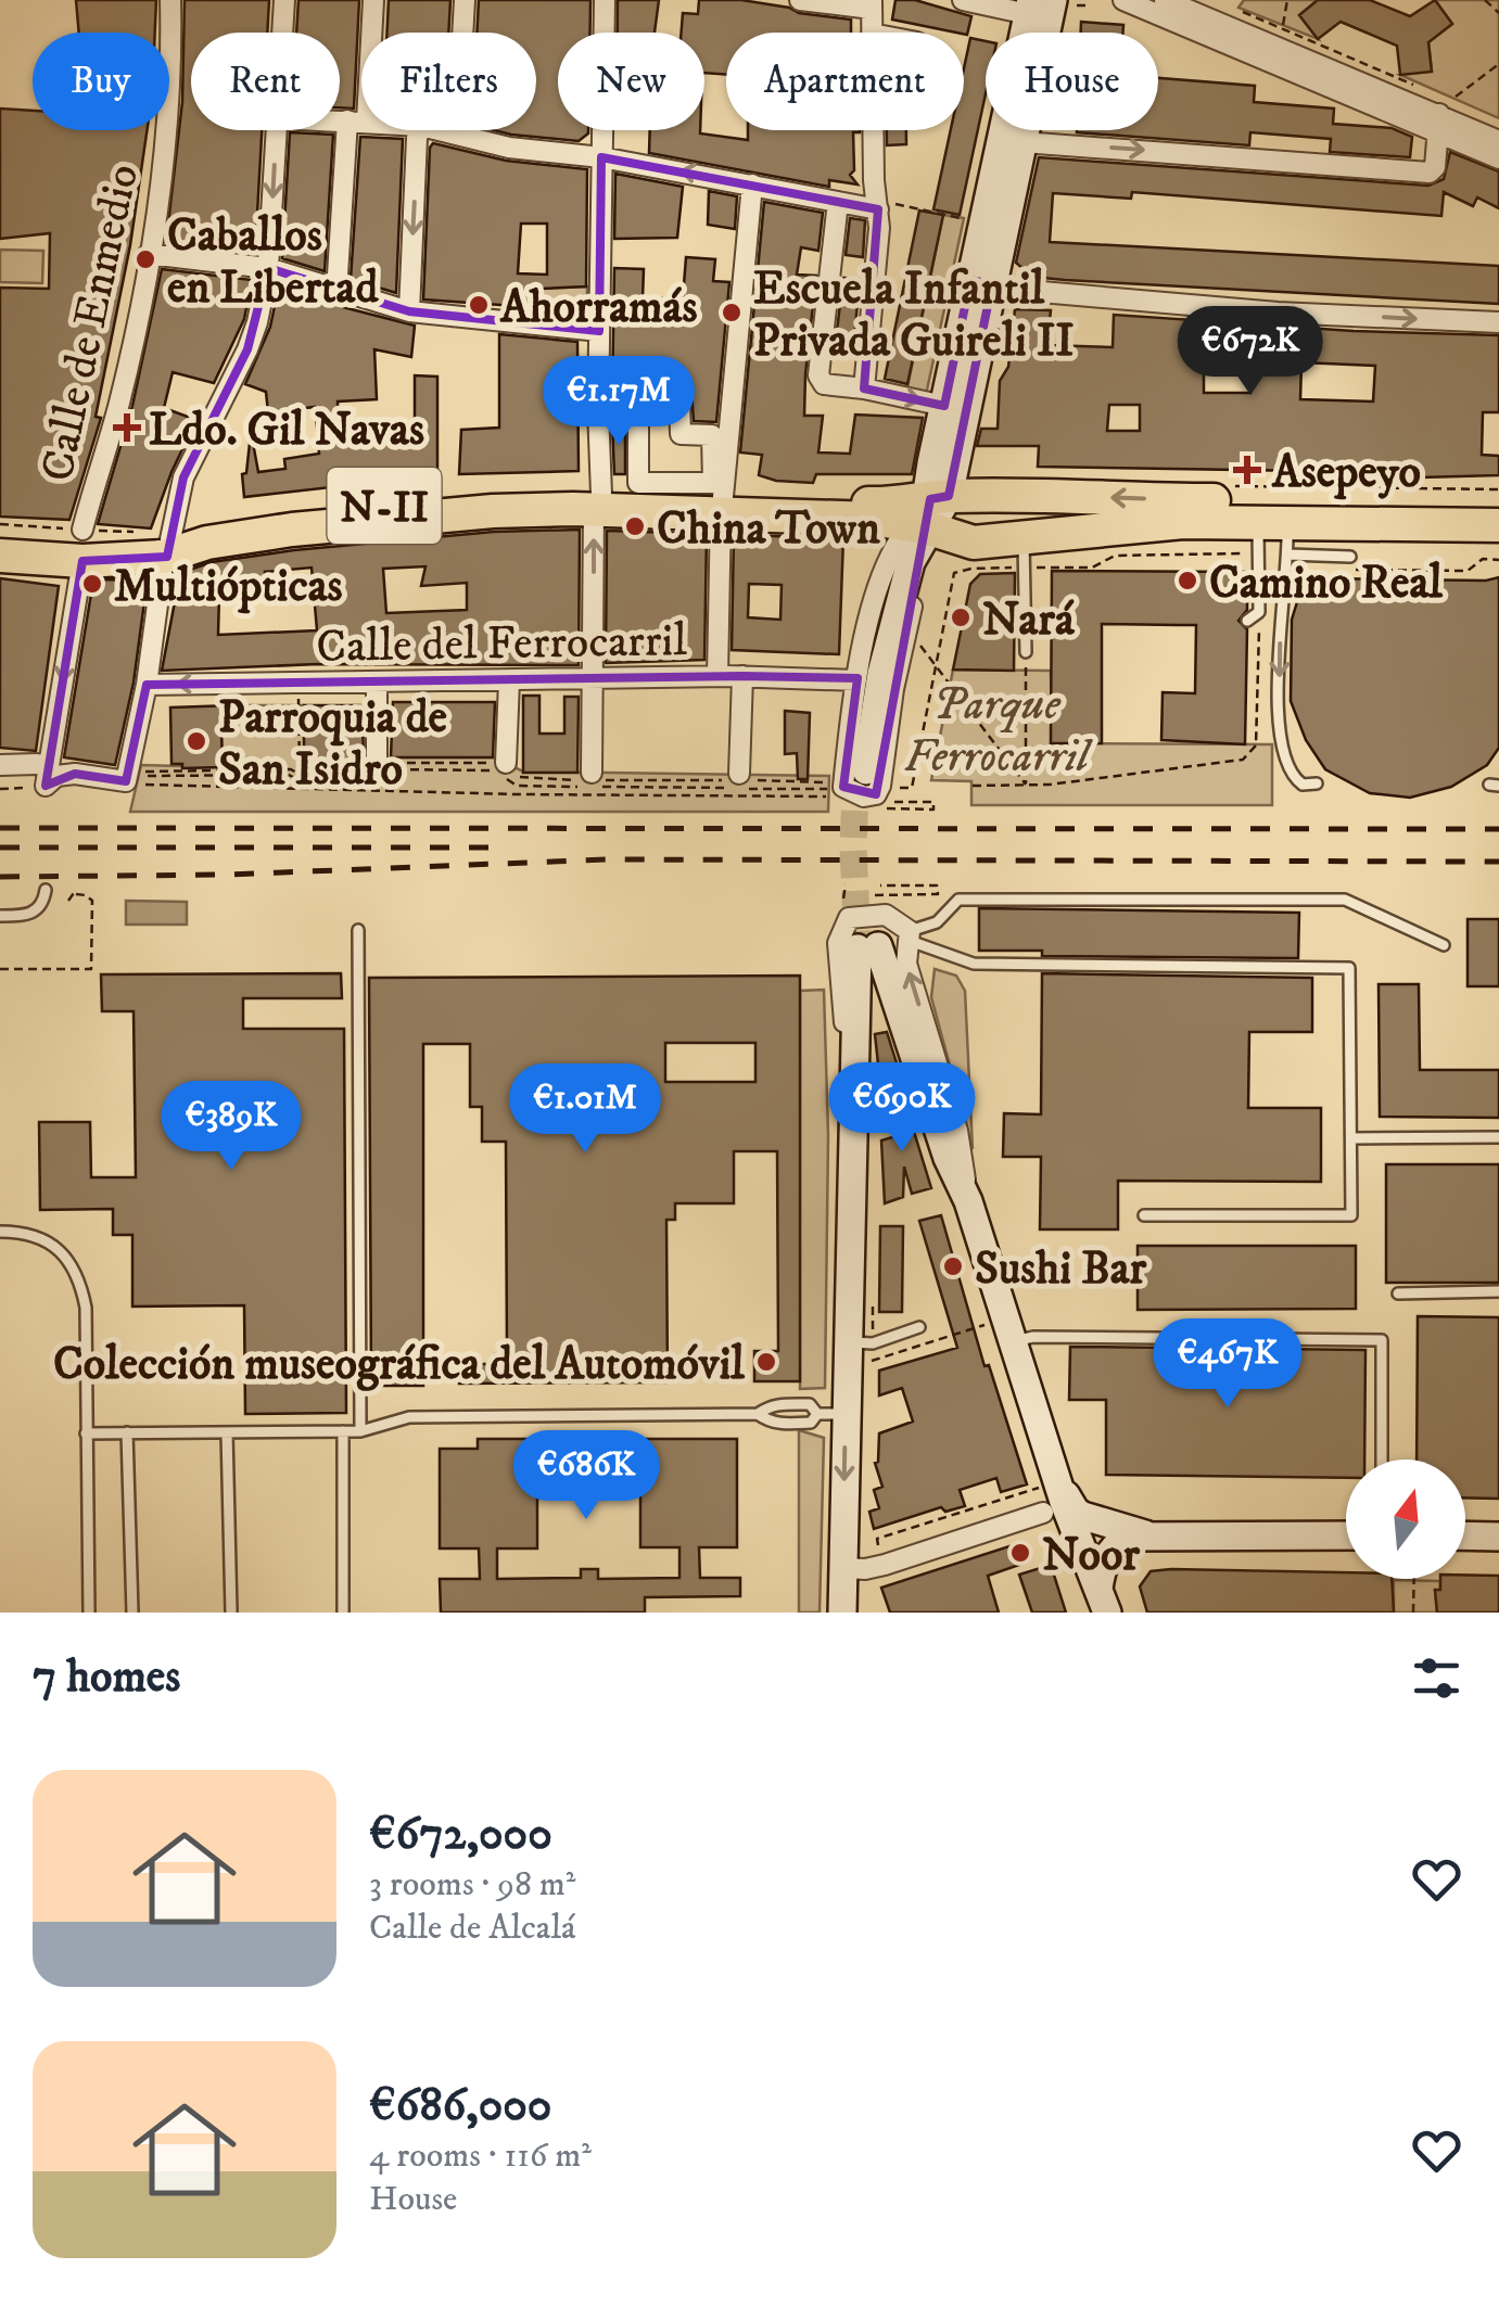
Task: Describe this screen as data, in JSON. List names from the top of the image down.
{
  "streets": {
    "main road": ["N-II"],
    "street": ["Calle de Enmedio", "Calle del Ferrocarril"]
  },
  "crossings": [
    ["Calle de Enmedio", "N-II"]
  ],
  "parks": ["Parque Ferrocarril"],
  "places": {
    "other": [
      "Caballos en Libertad",
      "Ahorramás",
      "Escuela Infantil Privada Guireli II",
      "China Town",
      "Camino Real",
      "Multiópticas",
      "Nará",
      "Parroquia de San Isidro",
      "Sushi Bar",
      "Colección museográfica del Automóvil",
      "Noor"
    ],
    "health": ["Ldo. Gil Navas", "Asepeyo"]
  },
  "north": "top",
  "page": {
    "chip": [
      "Buy",
      "Rent",
      "Filters",
      "New",
      "Apartment",
      "House"
    ],
    "price": [
      "€672K",
      "€1.17M",
      "€690K",
      "€1.01M",
      "€389K",
      "€467K",
      "€686K"
    ],
    "heading": "7 homes",
    "list": [
      {
        "name": "€672,000",
        "note": "3 rooms · 98 m² · Calle de Alcalá"
      },
      {
        "name": "€686,000",
        "note": "4 rooms · 116 m² · House"
      }
    ]
  }
}
